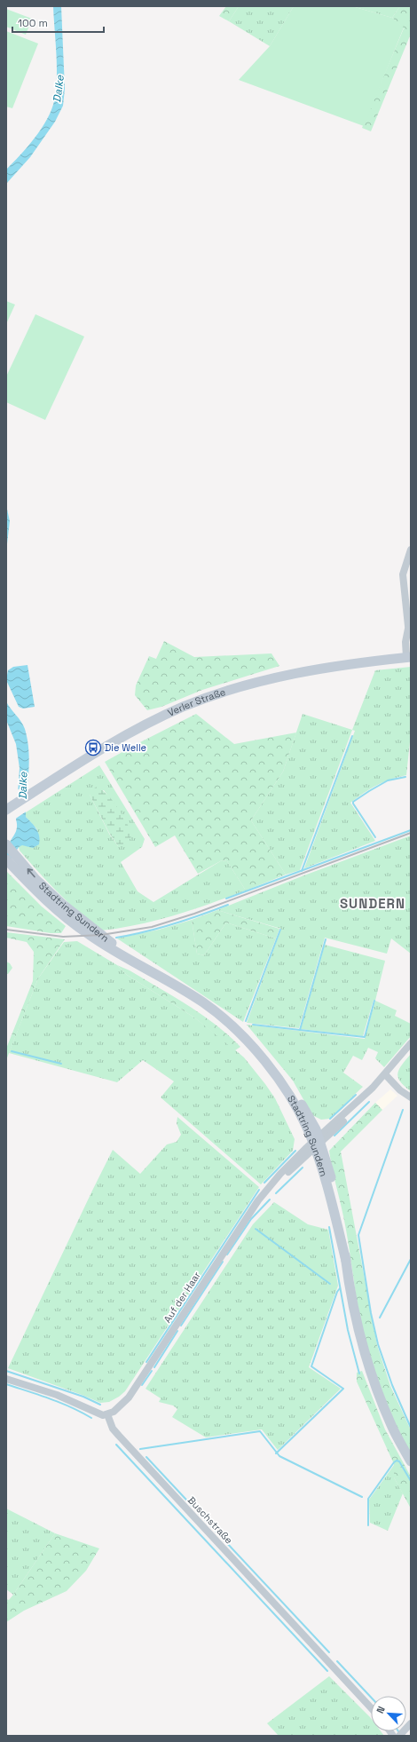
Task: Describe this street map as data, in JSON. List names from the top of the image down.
{
  "streets": {
    "main road": ["Verler Straße", "Stadtring Sundern"],
    "street": ["Auf der Haar", "Buschstraße"]
  },
  "crossings": [
    ["Stadtring Sundern", "Auf der Haar"],
    ["Auf der Haar", "Buschstraße"]
  ],
  "districts": ["SUNDERN"],
  "water": ["Dalke"],
  "places": {
    "bus stop": ["Die Welle"]
  },
  "scale_bar": "100 m",
  "north": "top left"
}
